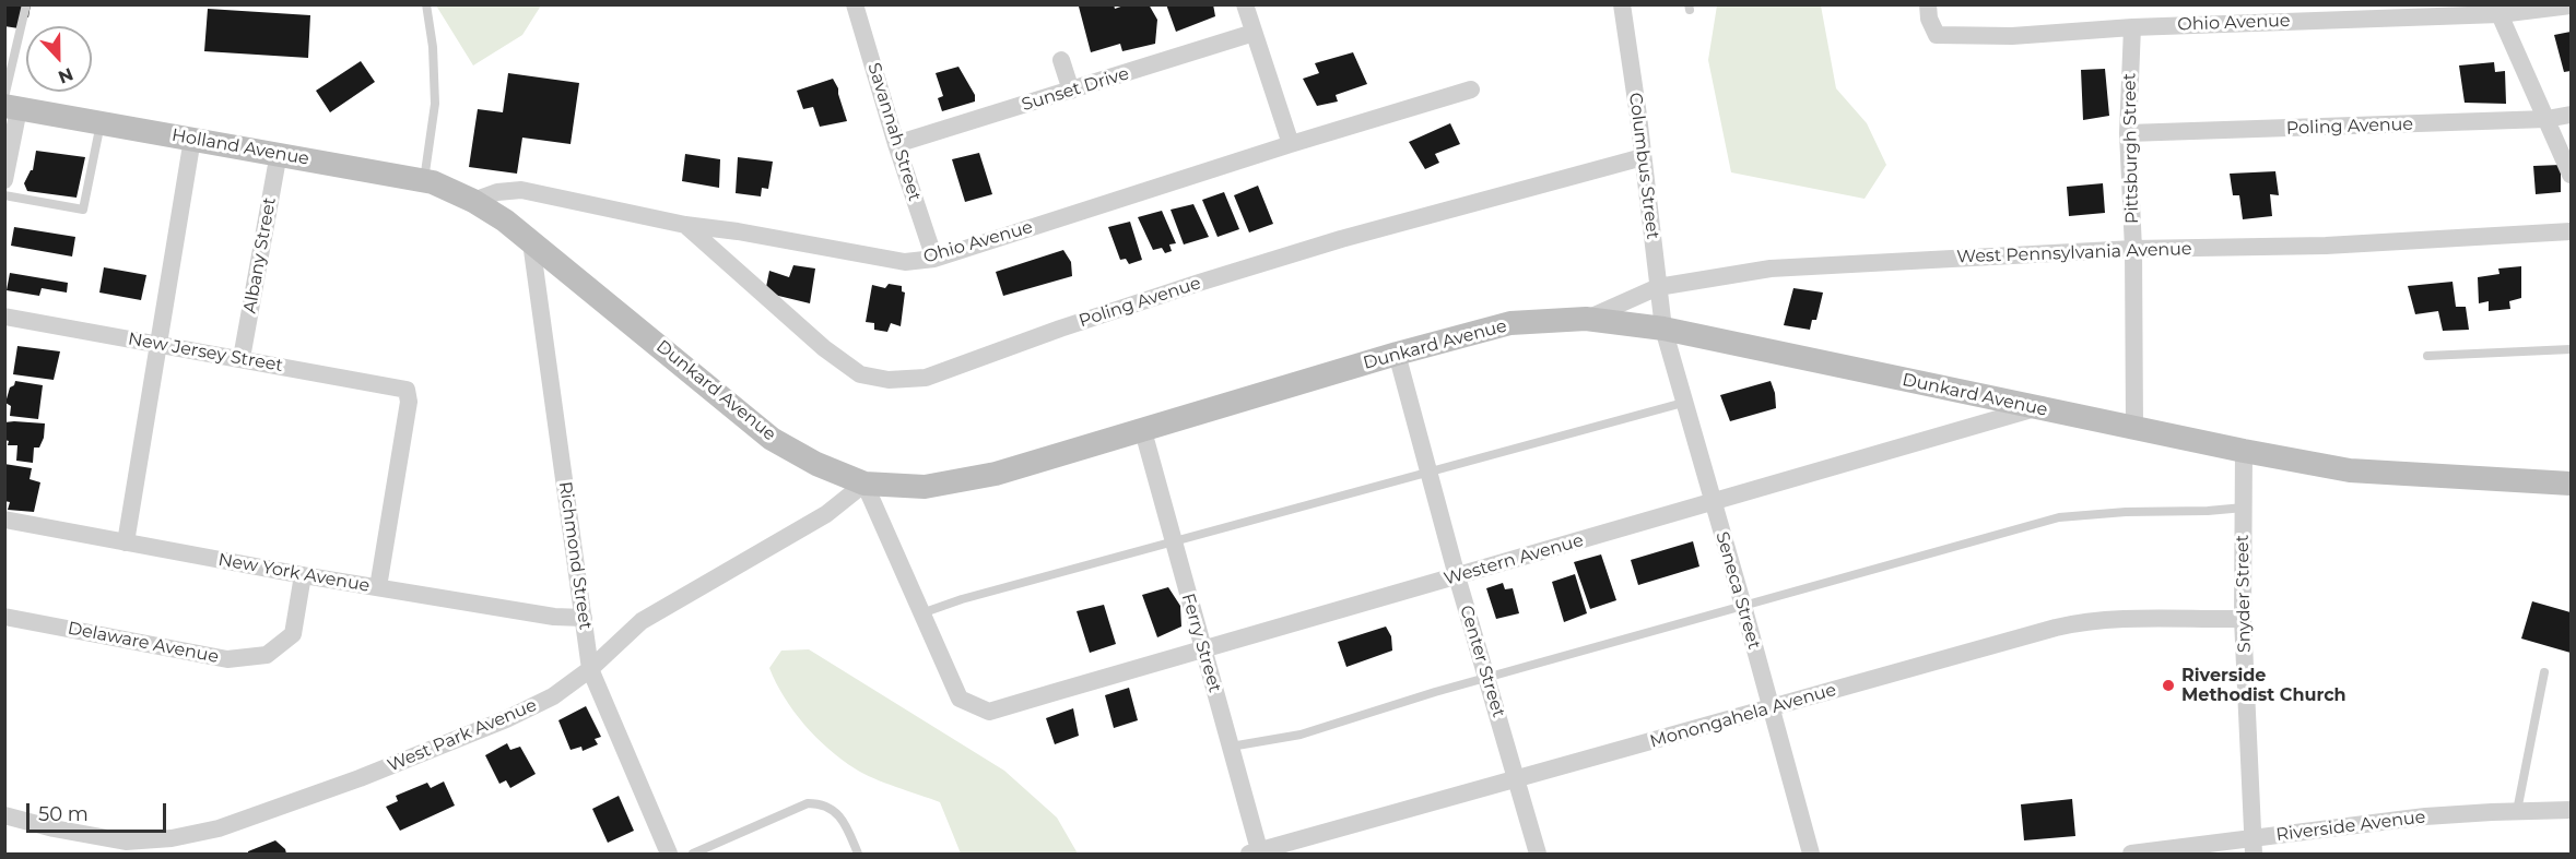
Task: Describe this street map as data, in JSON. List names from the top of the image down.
{
  "streets": {
    "main road": ["Holland Avenue", "Dunkard Avenue"],
    "street": [
      "Ohio Avenue",
      "Sunset Drive",
      "Poling Avenue",
      "Savannah Street",
      "Pittsburgh Street",
      "Columbus Street",
      "West Pennsylvania Avenue",
      "Albany Street",
      "New Jersey Street",
      "Richmond Street",
      "Western Avenue",
      "New York Avenue",
      "Seneca Street",
      "Snyder Street",
      "Delaware Avenue",
      "Ferry Street",
      "Center Street",
      "Monongahela Avenue",
      "West Park Avenue",
      "Riverside Avenue"
    ]
  },
  "crossings": [
    ["Ohio Avenue", "Poling Avenue"],
    ["Ohio Avenue", "Savannah Street"],
    ["Ohio Avenue", "Holland Avenue"],
    ["Ohio Avenue", "Pittsburgh Street"],
    ["Ohio Avenue", "Dunkard Avenue"],
    ["Sunset Drive", "Savannah Street"],
    ["Poling Avenue", "Pittsburgh Street"],
    ["Poling Avenue", "Columbus Street"],
    ["Holland Avenue", "Albany Street"],
    ["Holland Avenue", "Dunkard Avenue"],
    ["Pittsburgh Street", "West Pennsylvania Avenue"],
    ["Pittsburgh Street", "Dunkard Avenue"],
    ["Columbus Street", "West Pennsylvania Avenue"],
    ["Columbus Street", "Dunkard Avenue"],
    ["Columbus Street", "Seneca Street"],
    ["West Pennsylvania Avenue", "Dunkard Avenue"],
    ["Albany Street", "New Jersey Street"],
    ["Dunkard Avenue", "Richmond Street"],
    ["Dunkard Avenue", "Western Avenue"],
    ["Dunkard Avenue", "Seneca Street"],
    ["Dunkard Avenue", "Snyder Street"],
    ["Dunkard Avenue", "Ferry Street"],
    ["Dunkard Avenue", "Center Street"],
    ["Dunkard Avenue", "West Park Avenue"],
    ["New Jersey Street", "New York Avenue"],
    ["Richmond Street", "New York Avenue"],
    ["Richmond Street", "West Park Avenue"],
    ["Western Avenue", "Seneca Street"],
    ["Western Avenue", "Ferry Street"],
    ["Western Avenue", "Center Street"],
    ["New York Avenue", "Delaware Avenue"],
    ["Seneca Street", "Monongahela Avenue"],
    ["Snyder Street", "Monongahela Avenue"],
    ["Snyder Street", "Riverside Avenue"],
    ["Ferry Street", "Monongahela Avenue"],
    ["Center Street", "Monongahela Avenue"]
  ],
  "places": ["Riverside Methodist Church"],
  "scale_bar": "50 m",
  "north": "bottom"
}
